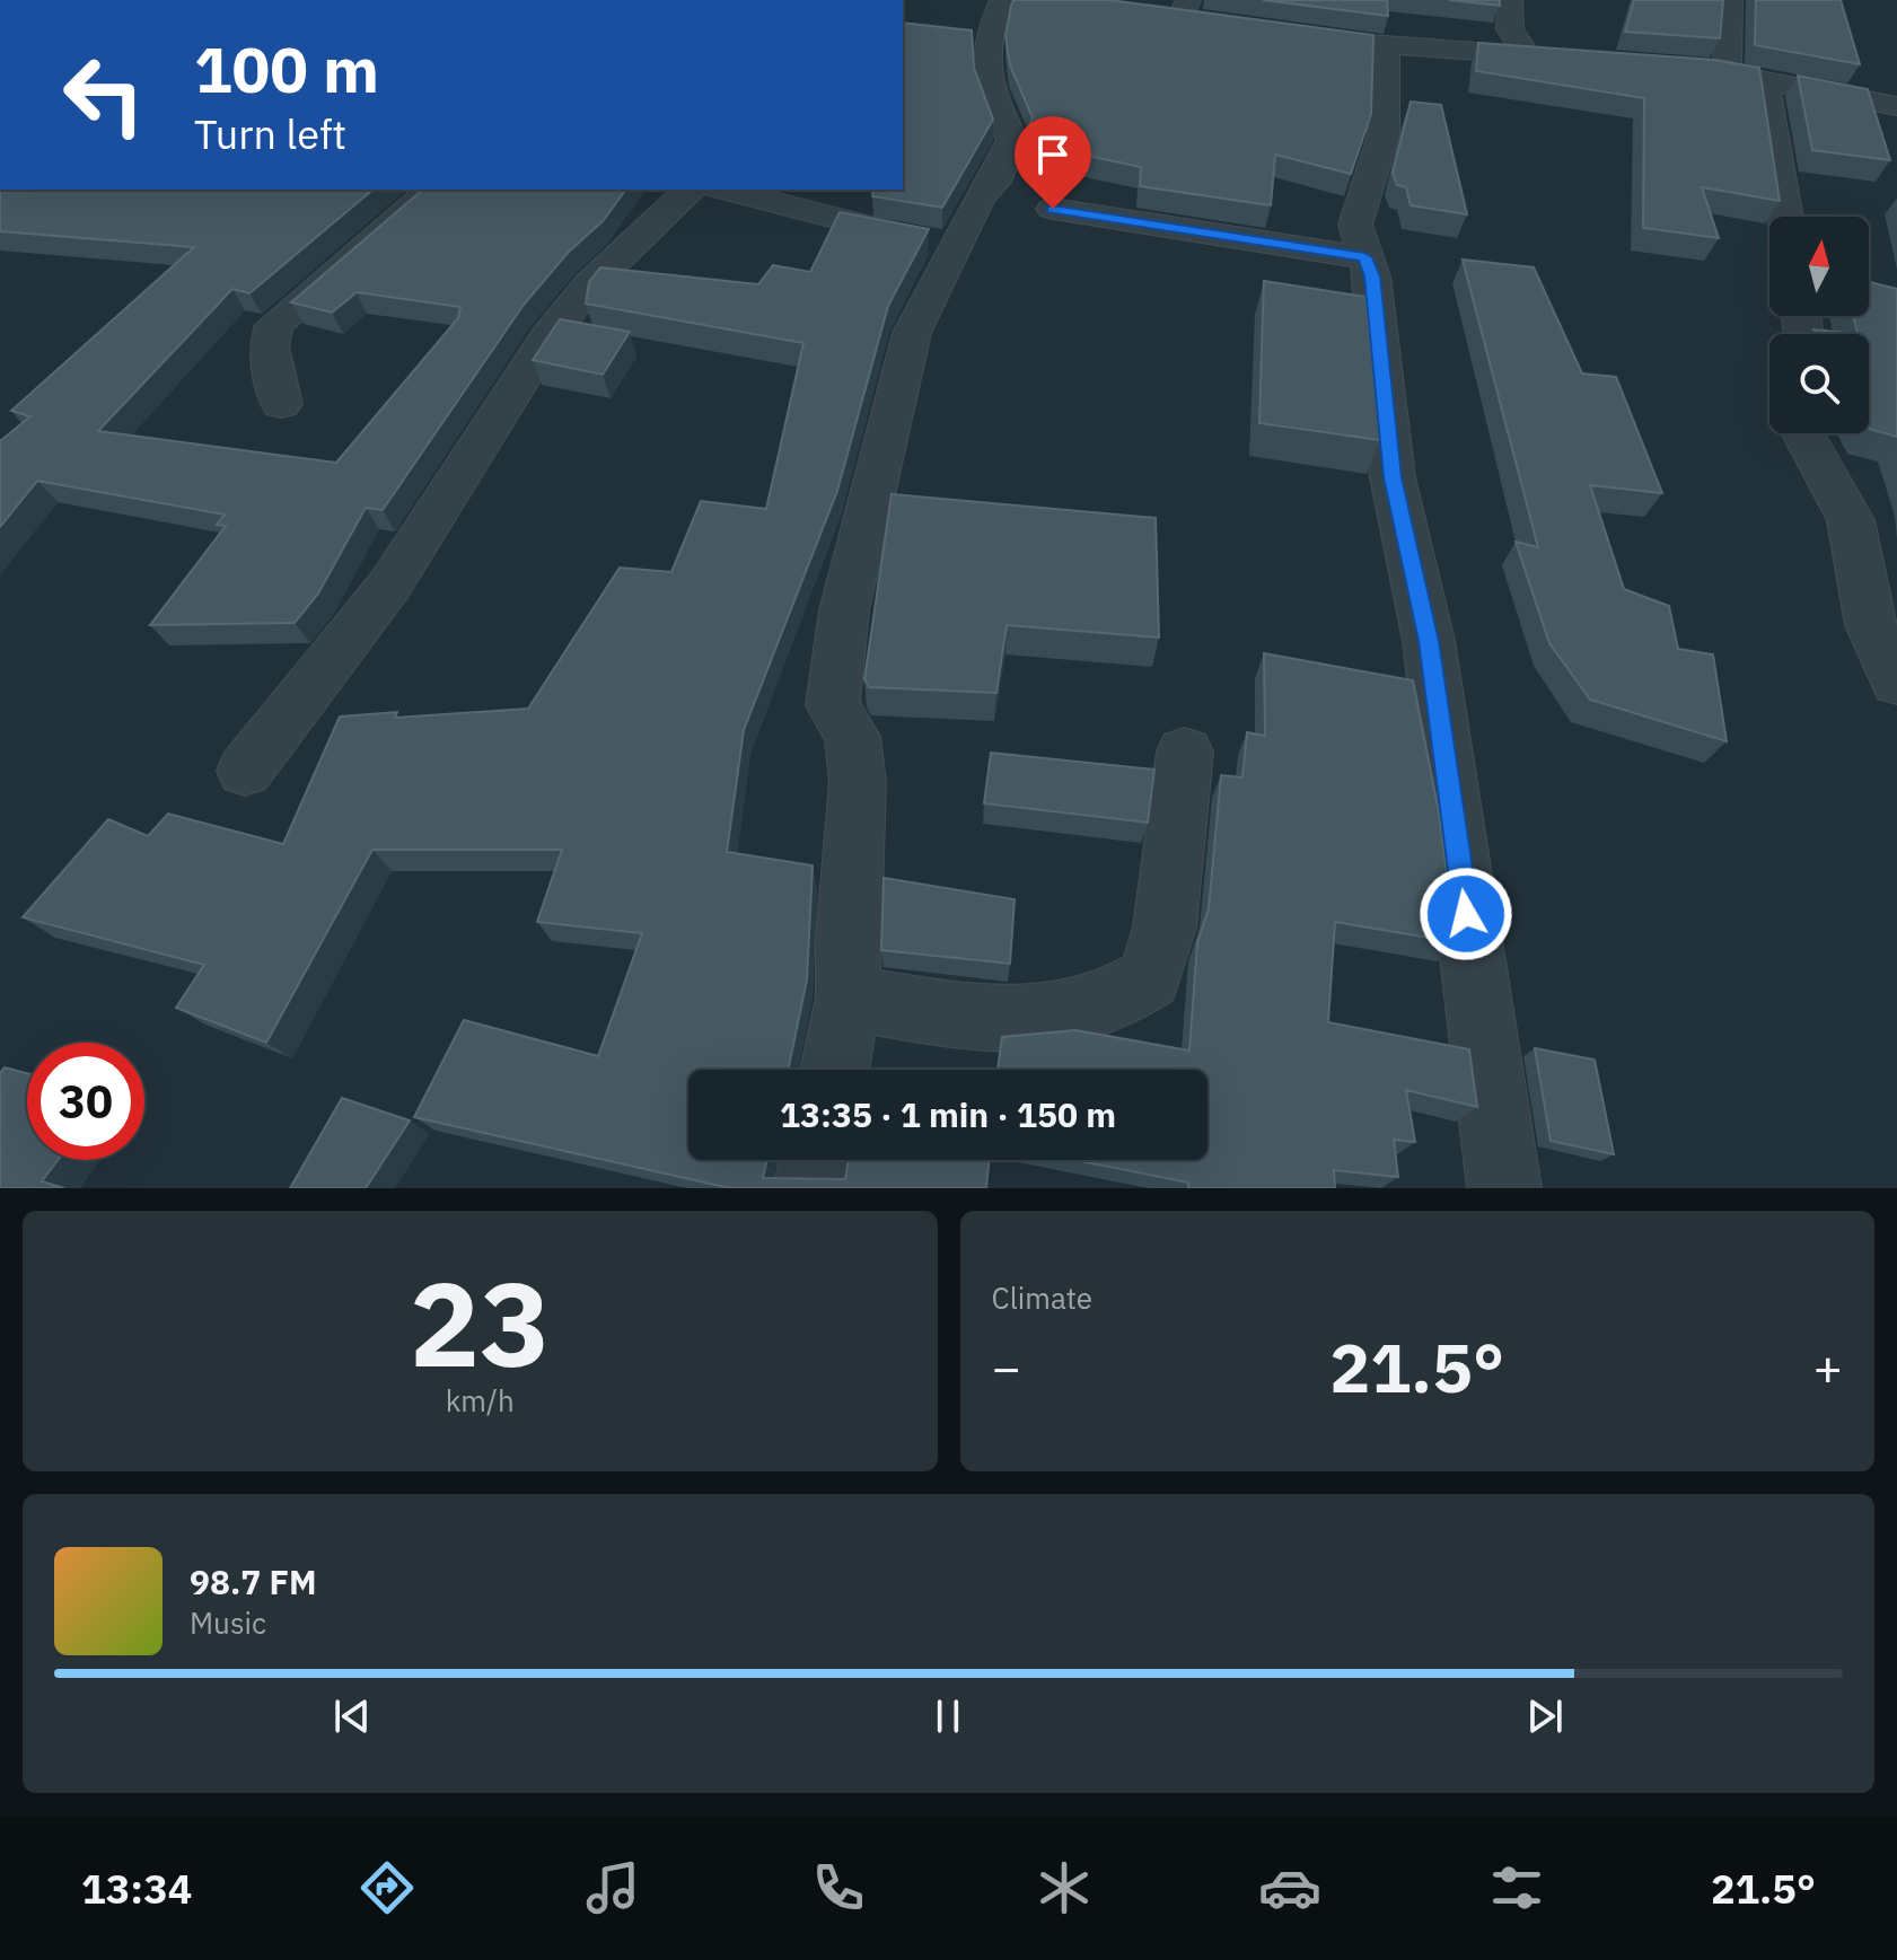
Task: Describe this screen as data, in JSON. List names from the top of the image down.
{
  "north": "top",
  "page": {
    "turn": ["100 m", "Turn left"],
    "limit": "30",
    "trip": "13:35 · 1 min · 150 m",
    "tile": [
      ["23", "km/h"],
      "Climate"
    ],
    "heat": ["−", "21.5°", "+"],
    "song": ["98.7 FM", "Music"],
    "tabs": ["13:34", "21.5°"]
  }
}
